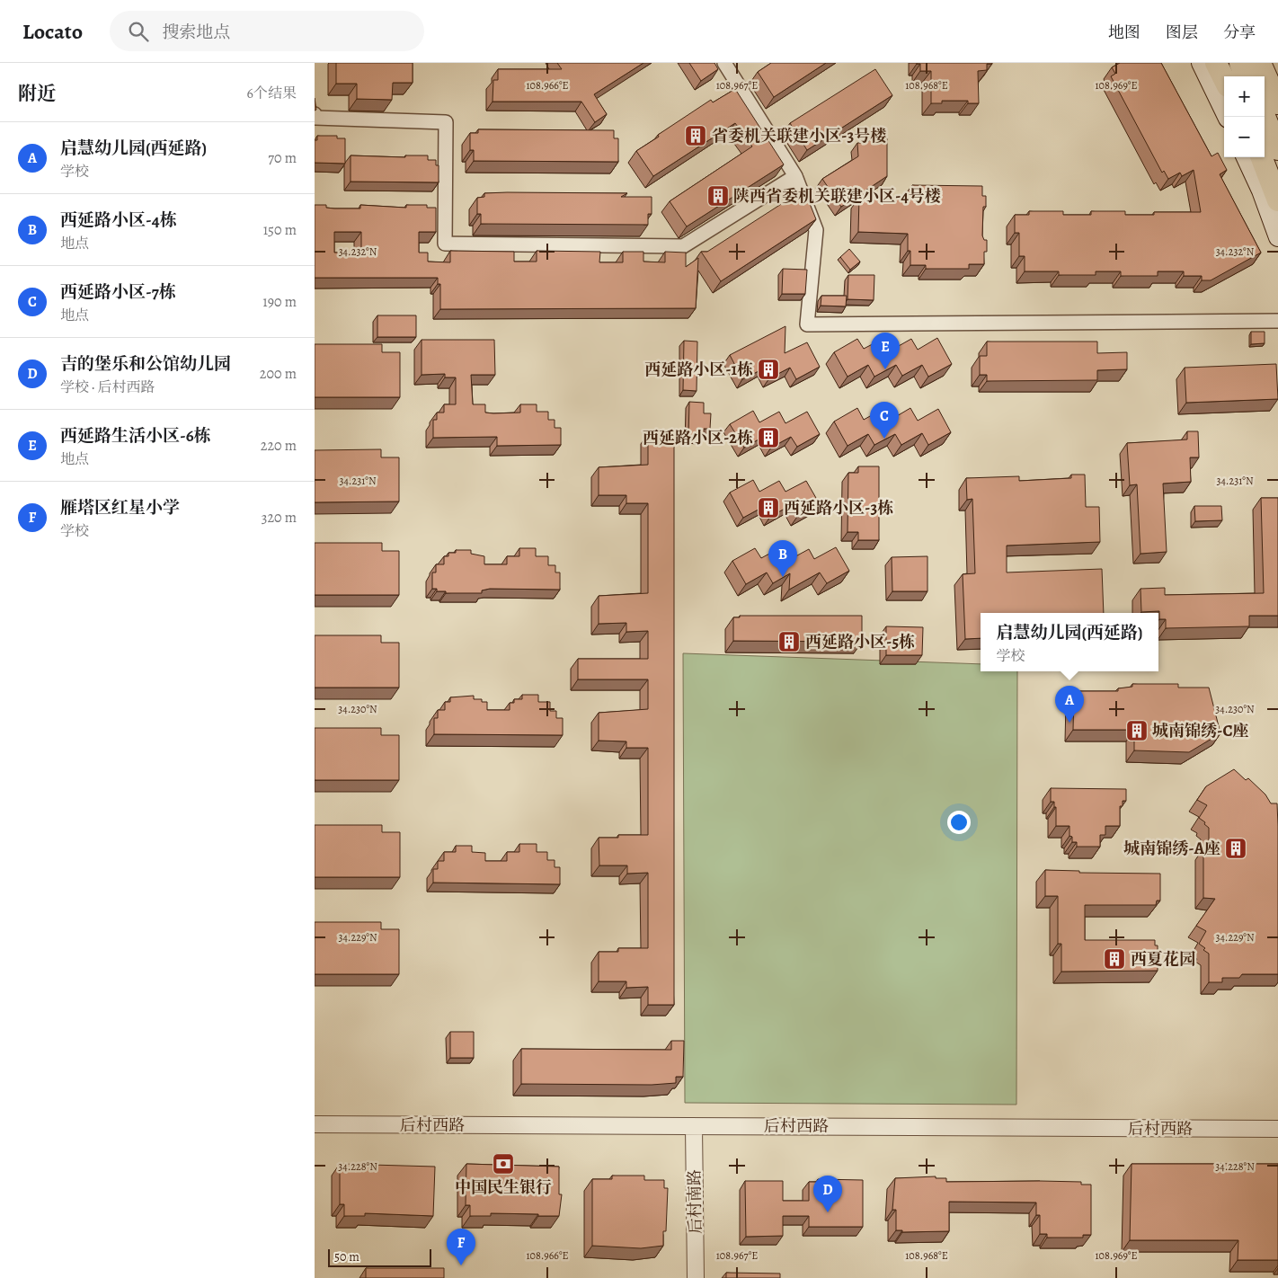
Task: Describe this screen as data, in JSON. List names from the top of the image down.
{
  "streets": {
    "street": ["后村西路", "后村南路"]
  },
  "crossings": [
    ["后村西路", "后村南路"]
  ],
  "places": {
    "building": [
      "省委机关联建小区-3号楼",
      "陕西省委机关联建小区-4号楼",
      "西延路小区-1栋",
      "西延路小区-2栋",
      "西延路小区-3栋",
      "西延路小区-5栋",
      "城南锦绣-C座",
      "城南锦绣-A座",
      "西夏花园"
    ],
    "bank": ["中国民生银行"]
  },
  "scale_bar": "50 m",
  "page": {
    "header": "Locato",
    "search": "搜索地点",
    "nav": ["地图", "图层", "分享"],
    "heading": ["附近", "6个结果"],
    "map_buttons": ["+", "−"],
    "list": [
      {
        "mark": "A",
        "name": "启慧幼儿园(西延路)",
        "note": "学校",
        "value": "70 m"
      },
      {
        "mark": "B",
        "name": "西延路小区-4栋",
        "note": "地点",
        "value": "150 m"
      },
      {
        "mark": "C",
        "name": "西延路小区-7栋",
        "note": "地点",
        "value": "190 m"
      },
      {
        "mark": "D",
        "name": "吉的堡乐和公馆幼儿园",
        "note": "学校 · 后村西路",
        "value": "200 m"
      },
      {
        "mark": "E",
        "name": "西延路生活小区-6栋",
        "note": "地点",
        "value": "220 m"
      },
      {
        "mark": "F",
        "name": "雁塔区红星小学",
        "note": "学校",
        "value": "320 m"
      }
    ],
    "pins": [
      "E",
      "C",
      "B",
      "A",
      "D",
      "F"
    ],
    "popup": ["启慧幼儿园(西延路)", "学校"],
    "scale": "50 m"
  },
  "coordinates": [
    "108.966°E",
    "108.967°E",
    "108.968°E",
    "108.969°E",
    "34.232°N",
    "34.231°N",
    "34.230°N",
    "34.229°N",
    "34.228°N"
  ]
}
